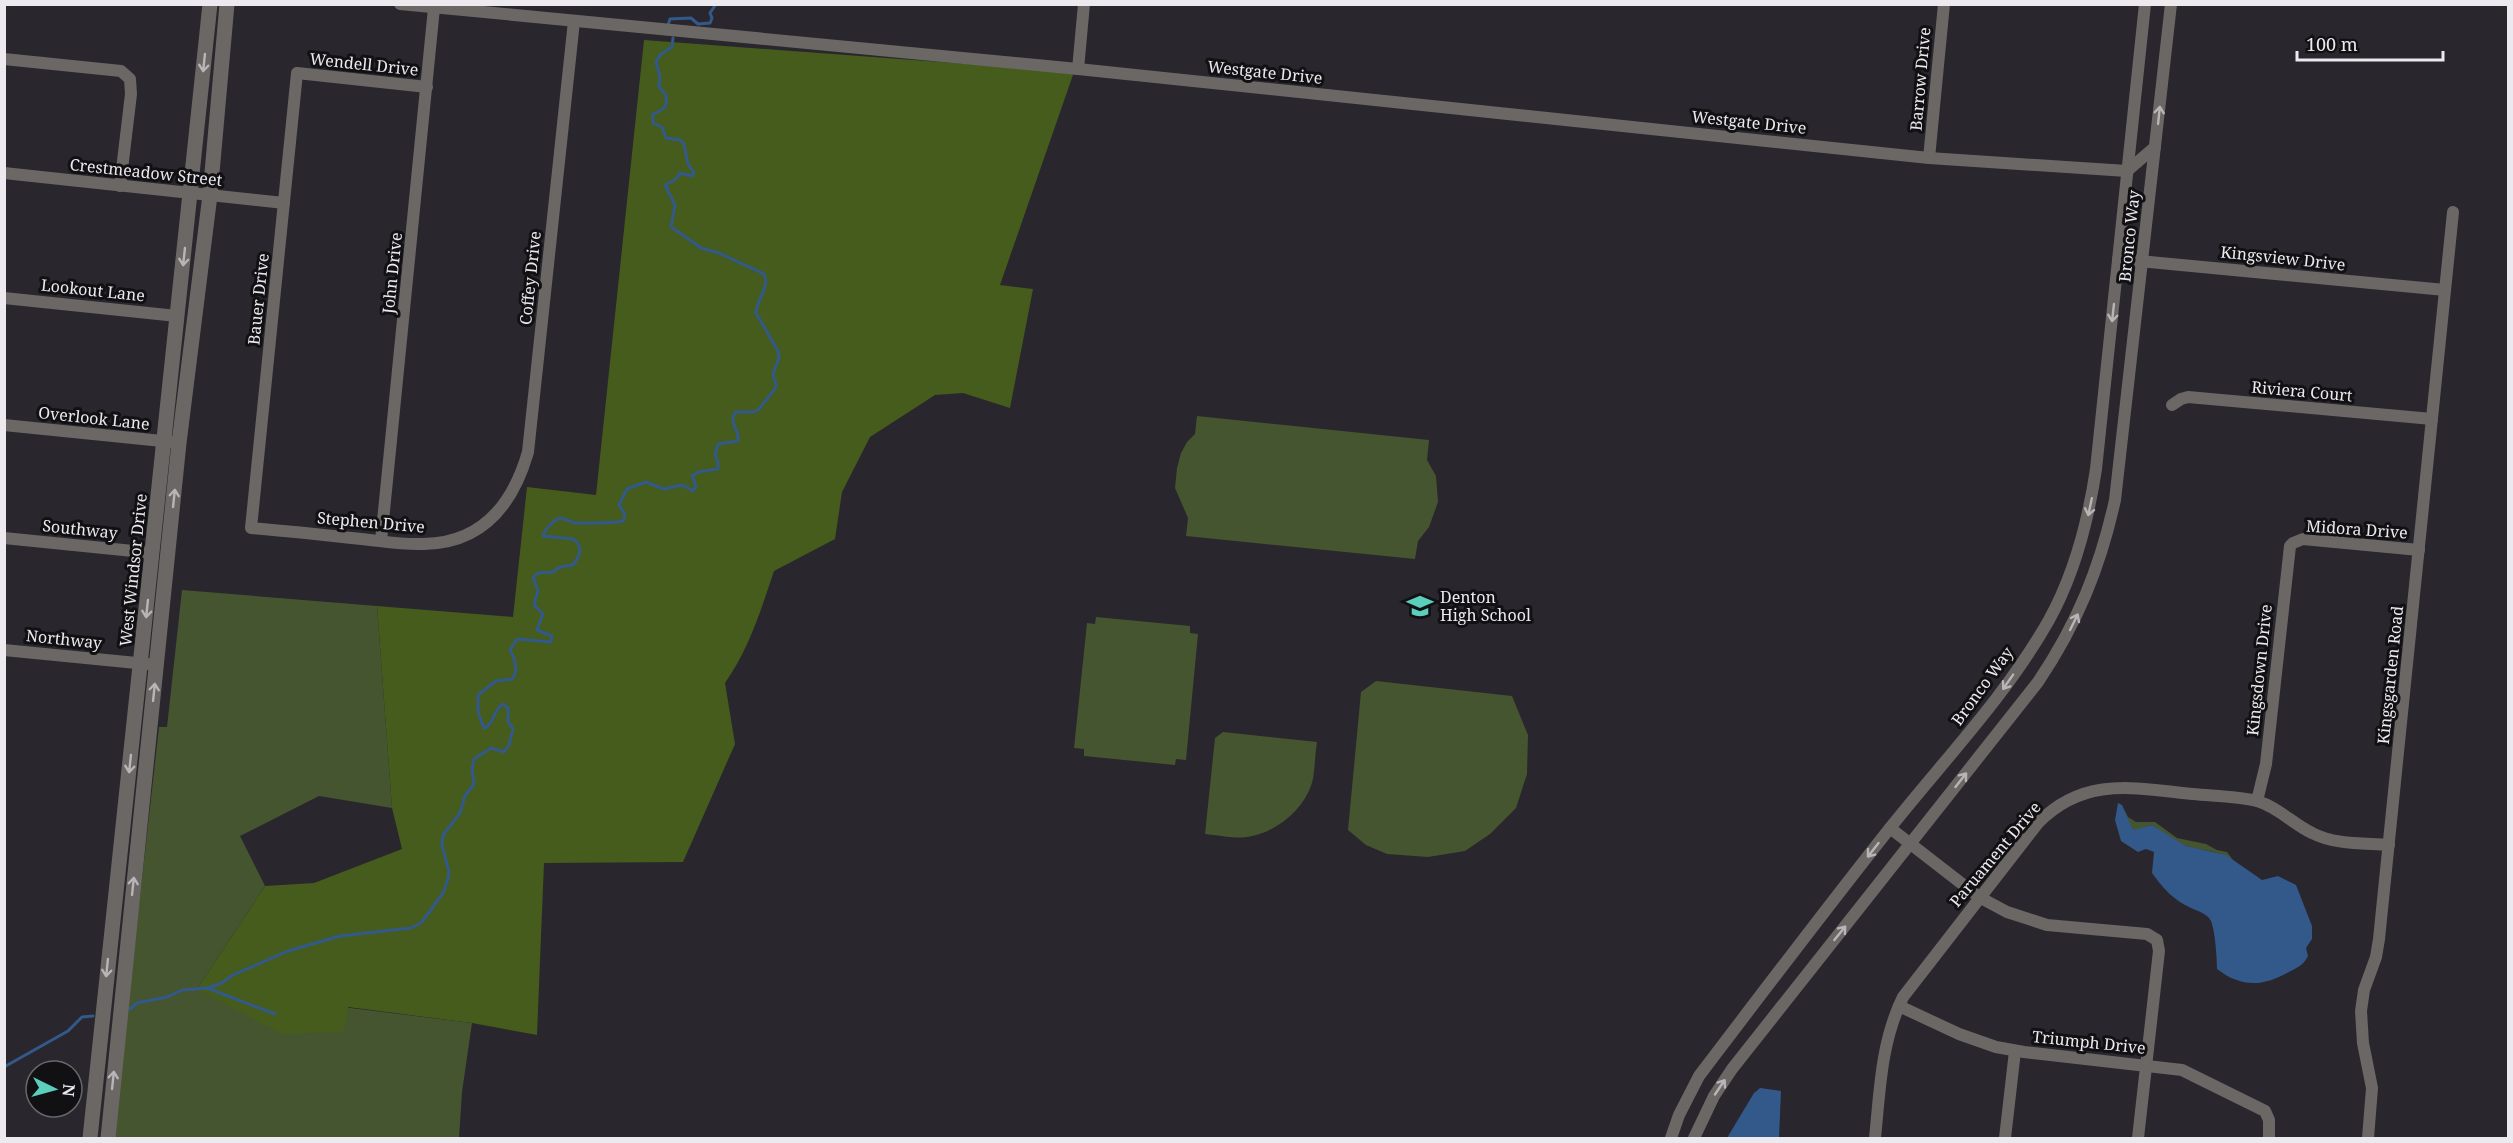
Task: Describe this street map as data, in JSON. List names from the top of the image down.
{
  "streets": {
    "street": [
      "Wendell Drive",
      "Westgate Drive",
      "Barrow Drive",
      "Crestmeadow Street",
      "Bronco Way",
      "Kingsview Drive",
      "John Drive",
      "Coffey Drive",
      "Lookout Lane",
      "Bauer Drive",
      "Riviera Court",
      "Overlook Lane",
      "Stephen Drive",
      "Southway",
      "Midora Drive",
      "West Windsor Drive",
      "Northway",
      "Kingsdown Drive",
      "Kingsgarden Road",
      "Paruament Drive",
      "Triumph Drive"
    ]
  },
  "crossings": [
    ["Wendell Drive", "John Drive"],
    ["Wendell Drive", "Bauer Drive"],
    ["Westgate Drive", "Barrow Drive"],
    ["Westgate Drive", "Bronco Way"],
    ["Westgate Drive", "John Drive"],
    ["Westgate Drive", "Coffey Drive"],
    ["Crestmeadow Street", "Bauer Drive"],
    ["Crestmeadow Street", "West Windsor Drive"],
    ["Bronco Way", "Kingsview Drive"],
    ["Kingsview Drive", "Kingsgarden Road"],
    ["John Drive", "Stephen Drive"],
    ["Coffey Drive", "Stephen Drive"],
    ["Lookout Lane", "West Windsor Drive"],
    ["Bauer Drive", "Stephen Drive"],
    ["Riviera Court", "Kingsgarden Road"],
    ["Overlook Lane", "West Windsor Drive"],
    ["Southway", "West Windsor Drive"],
    ["Midora Drive", "Kingsdown Drive"],
    ["Midora Drive", "Kingsgarden Road"],
    ["West Windsor Drive", "Northway"],
    ["Kingsdown Drive", "Paruament Drive"],
    ["Kingsgarden Road", "Paruament Drive"],
    ["Paruament Drive", "Triumph Drive"]
  ],
  "places": {
    "school or university": ["Denton High School"]
  },
  "scale_bar": "100 m",
  "north": "right"
}
